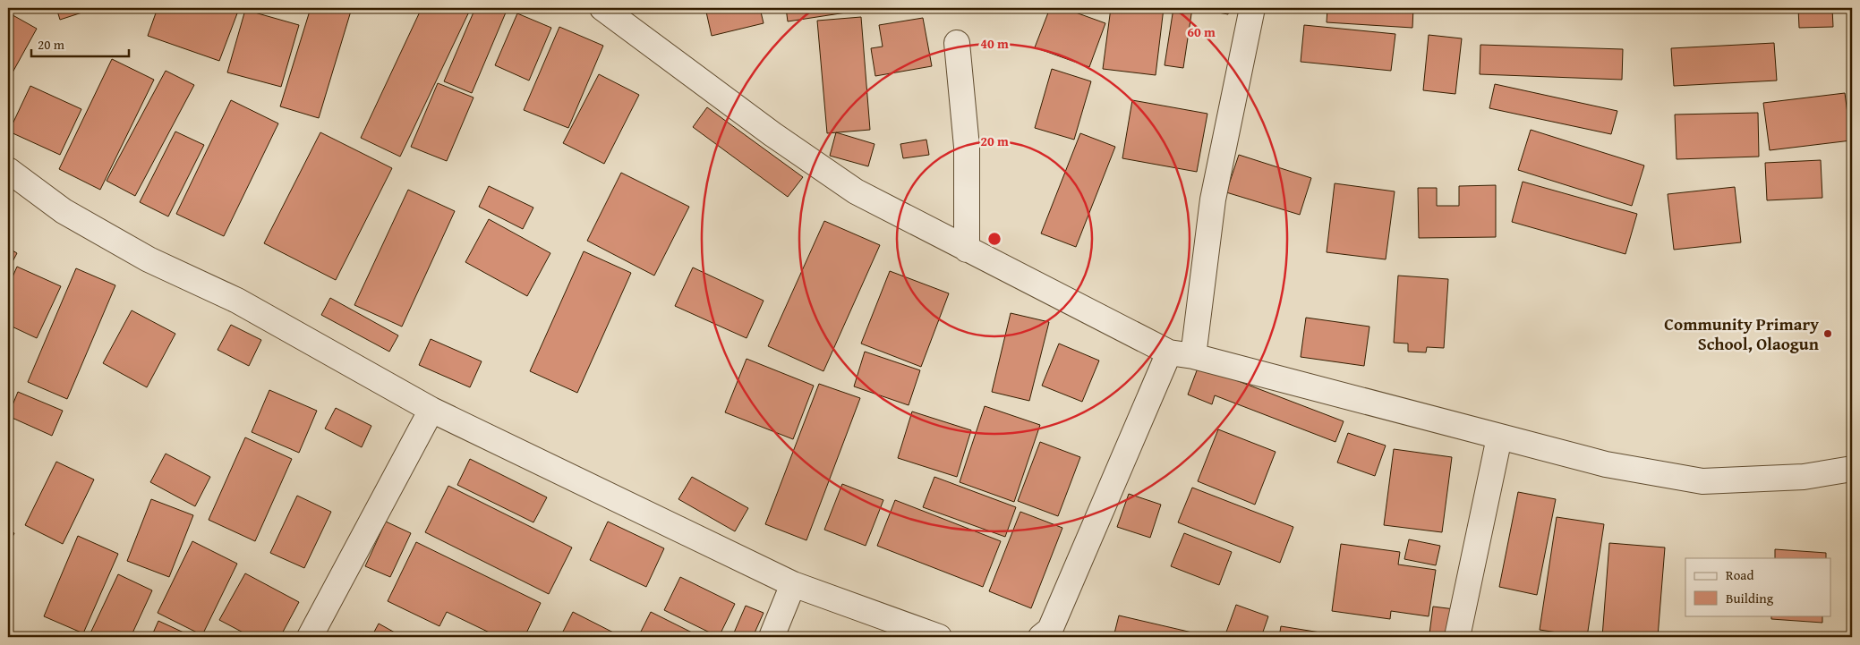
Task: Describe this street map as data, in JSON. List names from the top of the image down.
{
  "places": ["Community Primary School, Olaogun"],
  "legend": ["Road", "Building"],
  "scale_bar": "20 m",
  "rings": ["60 m", "40 m", "20 m"]
}
